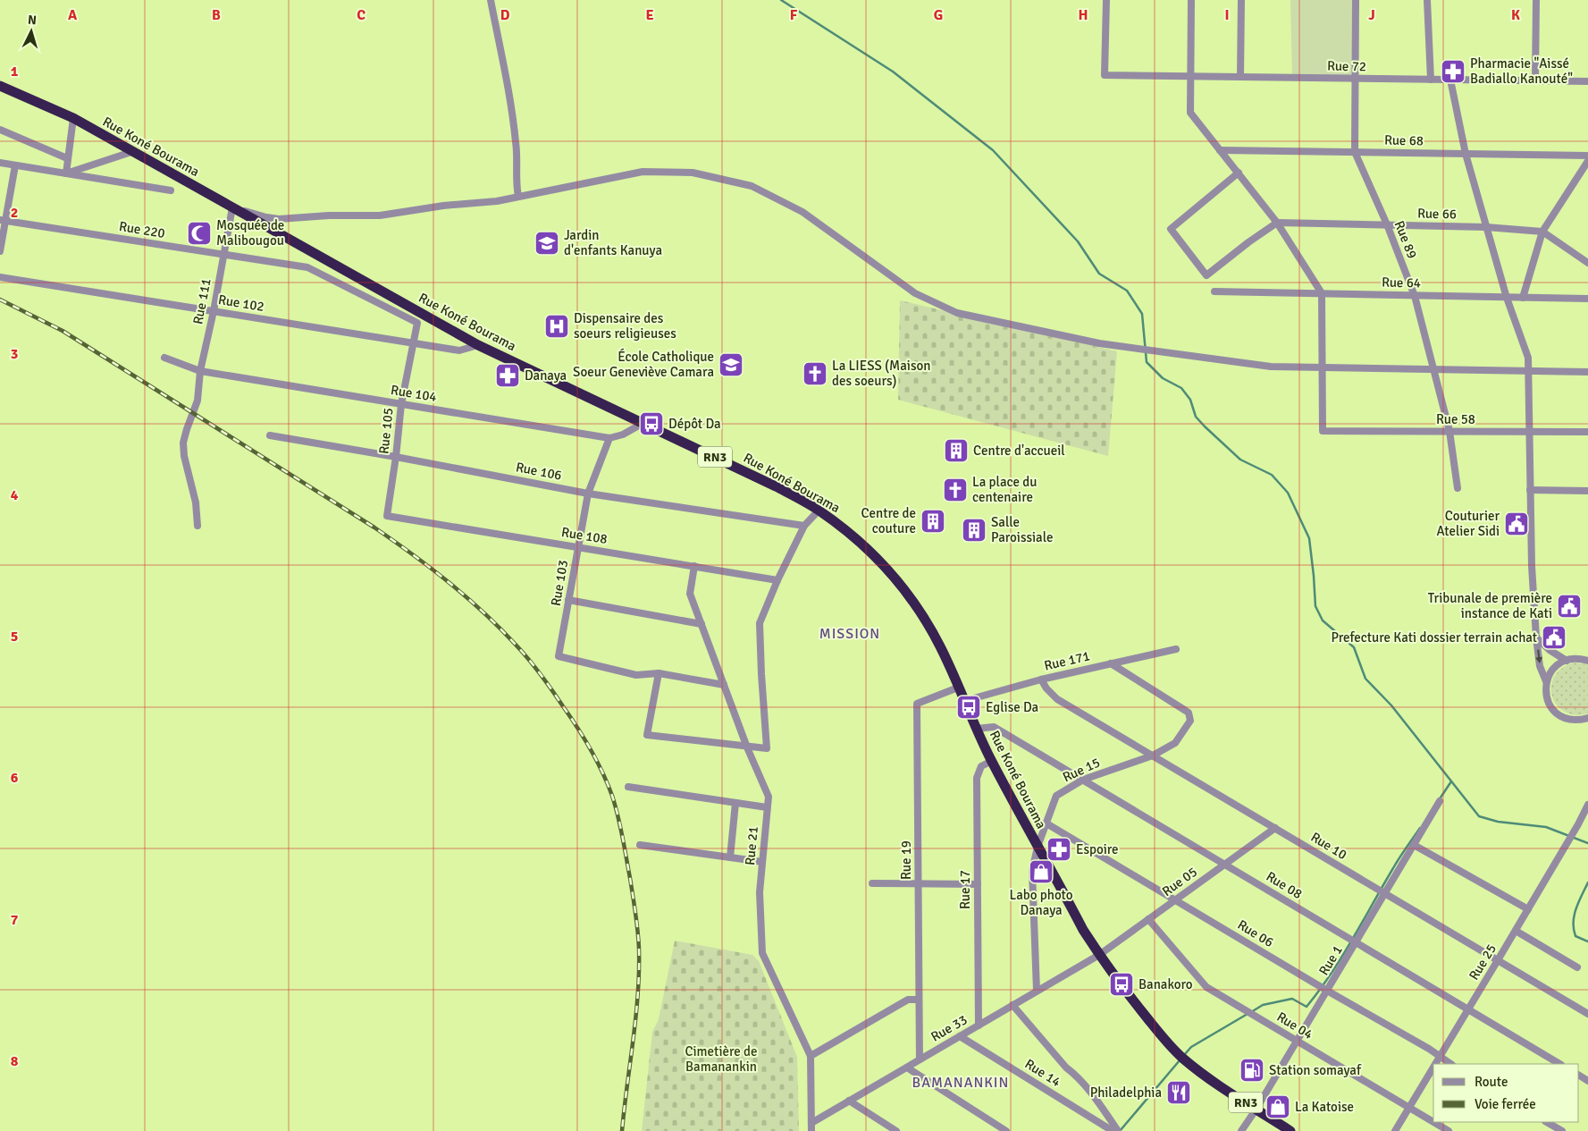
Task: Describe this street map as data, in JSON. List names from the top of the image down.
{
  "streets": {
    "highway": ["Rue Koné Bourama", "RN3"],
    "street": [
      "Rue 72",
      "Rue 68",
      "Rue 66",
      "Rue 220",
      "Rue 89",
      "Rue 64",
      "Rue 111",
      "Rue 102",
      "Rue 104",
      "Rue 58",
      "Rue 105",
      "Rue 106",
      "Rue 108",
      "Rue 103",
      "Rue 171",
      "Rue 15",
      "Rue 21",
      "Rue 10",
      "Rue 19",
      "Rue 05",
      "Rue 08",
      "Rue 17",
      "Rue 06",
      "Rue 1",
      "Rue 25",
      "Rue 04",
      "Rue 33",
      "Rue 14"
    ]
  },
  "crossings": [
    ["Rue 72", "Rue 89"],
    ["Rue 68", "Rue 89"],
    ["Rue Koné Bourama", "Rue 111"],
    ["Rue Koné Bourama", "Rue 102"],
    ["Rue Koné Bourama", "Rue 104"],
    ["Rue Koné Bourama", "Rue 171"],
    ["Rue Koné Bourama", "Rue 15"],
    ["Rue Koné Bourama", "Rue 19"],
    ["Rue Koné Bourama", "Rue 05"],
    ["Rue Koné Bourama", "Rue 08"],
    ["Rue Koné Bourama", "Rue 17"],
    ["Rue Koné Bourama", "Rue 1"],
    ["Rue Koné Bourama", "Rue 33"],
    ["Rue 66", "Rue 89"],
    ["Rue 220", "Rue 111"],
    ["Rue 220", "Rue 105"],
    ["Rue 89", "Rue 64"],
    ["Rue 89", "Rue 58"],
    ["Rue 111", "Rue 102"],
    ["Rue 111", "Rue 104"],
    ["Rue 102", "Rue 105"],
    ["Rue 104", "Rue 105"],
    ["Rue 104", "Rue 103"],
    ["Rue 105", "Rue 106"],
    ["Rue 105", "Rue 108"],
    ["Rue 106", "Rue 103"],
    ["Rue 108", "Rue 103"],
    ["Rue 108", "Rue 21"],
    ["Rue 171", "Rue 15"],
    ["Rue 171", "Rue 10"],
    ["Rue 15", "Rue 10"],
    ["Rue 15", "Rue 08"],
    ["Rue 15", "Rue 06"],
    ["Rue 15", "Rue 33"],
    ["Rue 21", "Rue 33"],
    ["Rue 10", "Rue 05"],
    ["Rue 10", "Rue 1"],
    ["Rue 10", "Rue 25"],
    ["Rue 19", "Rue 33"],
    ["Rue 05", "Rue 08"],
    ["Rue 05", "Rue 06"],
    ["Rue 05", "Rue 04"],
    ["Rue 05", "Rue 33"],
    ["Rue 08", "Rue 1"],
    ["Rue 08", "Rue 25"],
    ["Rue 17", "Rue 33"],
    ["Rue 06", "Rue 1"],
    ["Rue 06", "Rue 25"],
    ["Rue 1", "Rue 04"],
    ["Rue 25", "Rue 04"],
    ["Rue 33", "Rue 14"]
  ],
  "districts": ["MISSION", "BAMANANKIN"],
  "parks": ["Cimetière de Bamanankin"],
  "places": {
    "pharmacy": ["Pharmacie \"Aissé Badiallo Kanouté\"", "Danaya", "Espoire"],
    "mosque": ["Mosquée de Malibougou"],
    "school or university": ["Jardin d'enfants Kanuya", "École Catholique Soeur Geneviève Camara"],
    "hospital": ["Dispensaire des soeurs religieuses"],
    "church": ["La LIESS (Maison des soeurs)", "La place du centenaire"],
    "bus stop": ["Dépôt Da", "Eglise Da", "Banakoro"],
    "building": ["Centre d'accueil", "Centre de couture", "Salle Paroissiale"],
    "public building": ["Couturier Atelier Sidi", "Tribunale de première instance de Kati", "Prefecture Kati dossier terrain achat"],
    "shop": ["Labo photo Danaya", "La Katoise"],
    "fuel station": ["Station somayaf"],
    "restaurant": ["Philadelphia"]
  },
  "legend": ["Route", "Voie ferrée"],
  "north": "top",
  "grid": {
    "columns": [
      "A",
      "B",
      "C",
      "D",
      "E",
      "F",
      "G",
      "H",
      "I",
      "J",
      "K"
    ],
    "rows": [
      "1",
      "2",
      "3",
      "4",
      "5",
      "6",
      "7",
      "8"
    ]
  }
}
